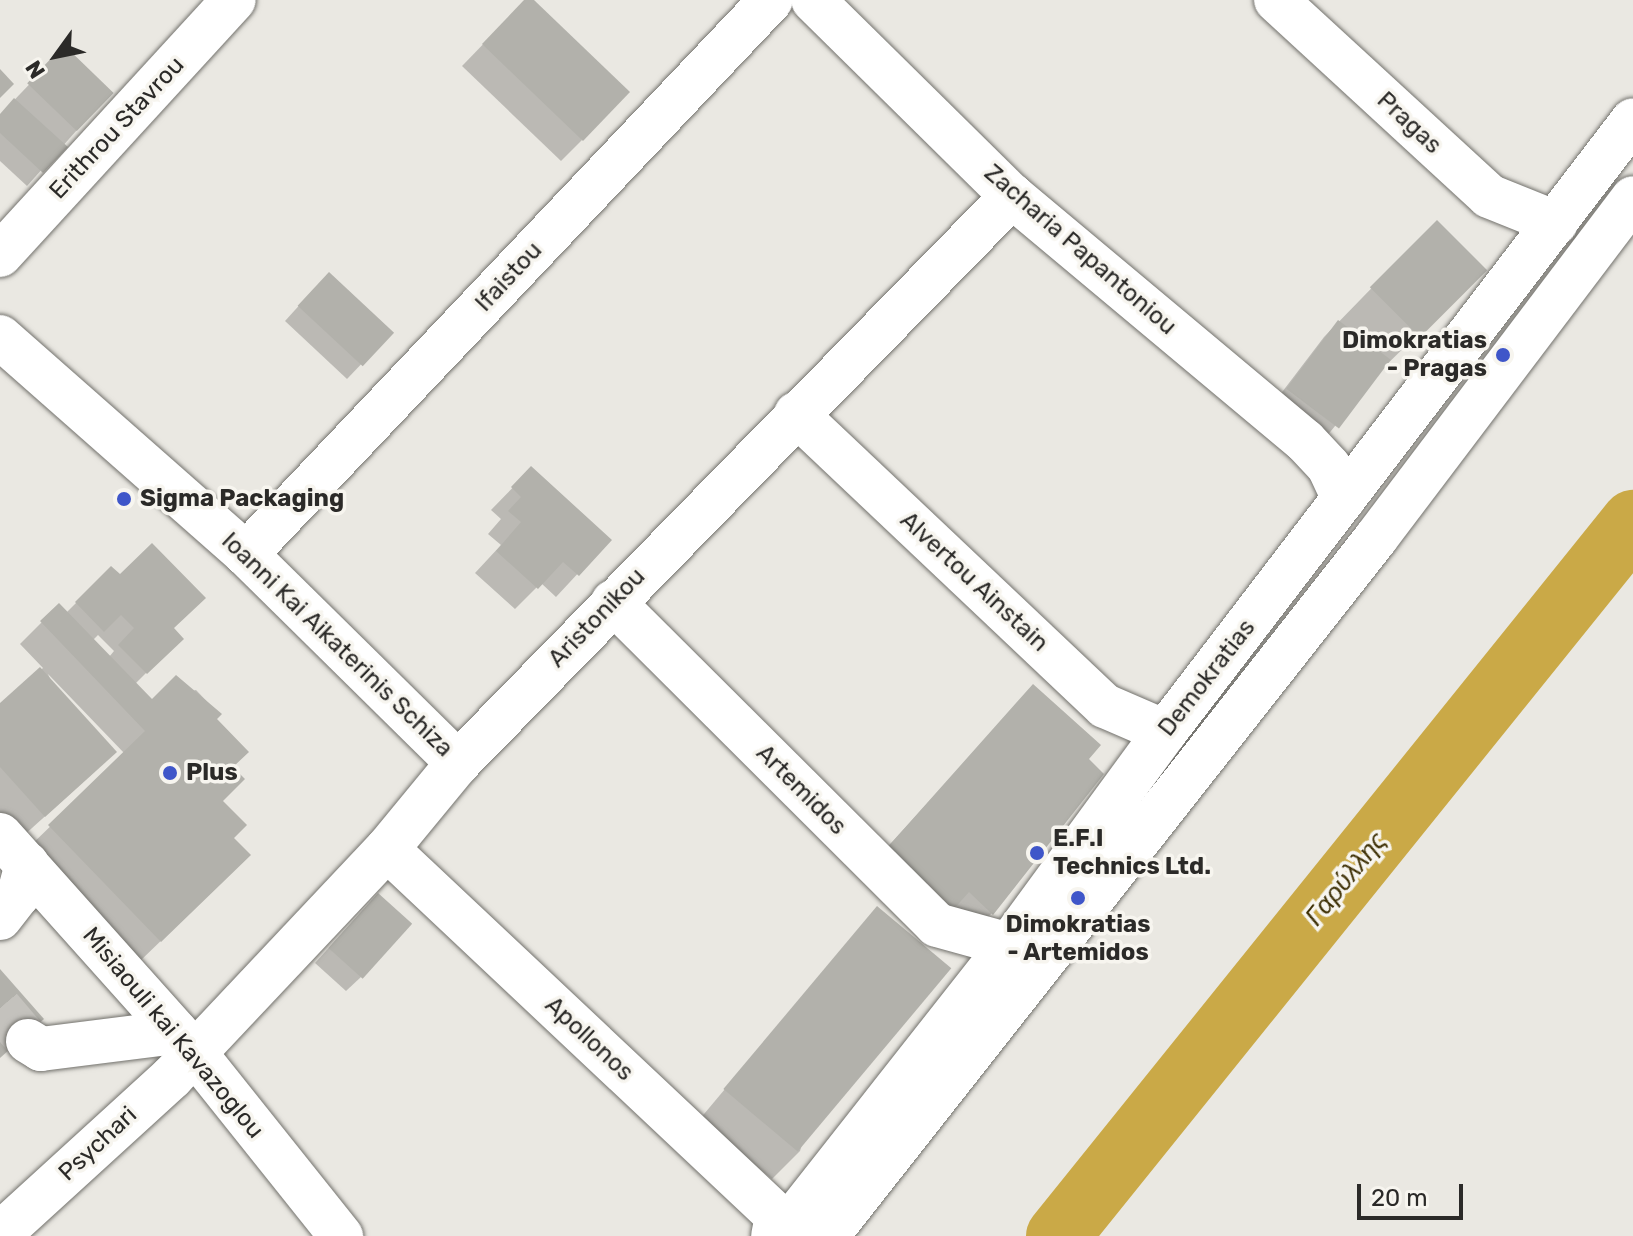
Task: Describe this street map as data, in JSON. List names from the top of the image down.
{
  "streets": {
    "street": [
      "Pragas",
      "Erithrou Stavrou",
      "Zacharia Papantoniou",
      "Ifaistou",
      "Alvertou Ainstain",
      "Aristonikou",
      "Ioanni Kai Aikaterinis Schiza",
      "Demokratias",
      "Artemidos",
      "Misiaouli kai Kavazoglou",
      "Apollonos",
      "Psychari"
    ]
  },
  "crossings": [
    ["Pragas", "Demokratias"],
    ["Zacharia Papantoniou", "Aristonikou"],
    ["Zacharia Papantoniou", "Demokratias"],
    ["Ifaistou", "Ioanni Kai Aikaterinis Schiza"],
    ["Alvertou Ainstain", "Aristonikou"],
    ["Alvertou Ainstain", "Demokratias"],
    ["Aristonikou", "Ioanni Kai Aikaterinis Schiza"],
    ["Aristonikou", "Artemidos"],
    ["Aristonikou", "Misiaouli kai Kavazoglou"],
    ["Aristonikou", "Apollonos"],
    ["Aristonikou", "Psychari"],
    ["Demokratias", "Artemidos"],
    ["Demokratias", "Apollonos"],
    ["Misiaouli kai Kavazoglou", "Psychari"]
  ],
  "water": ["Γαρύλλης"],
  "places": [
    "Dimokratias - Pragas",
    "Sigma Packaging",
    "Plus",
    "E.F.I Technics Ltd.",
    "Dimokratias - Artemidos"
  ],
  "scale_bar": "20 m",
  "north": "bottom left"
}
